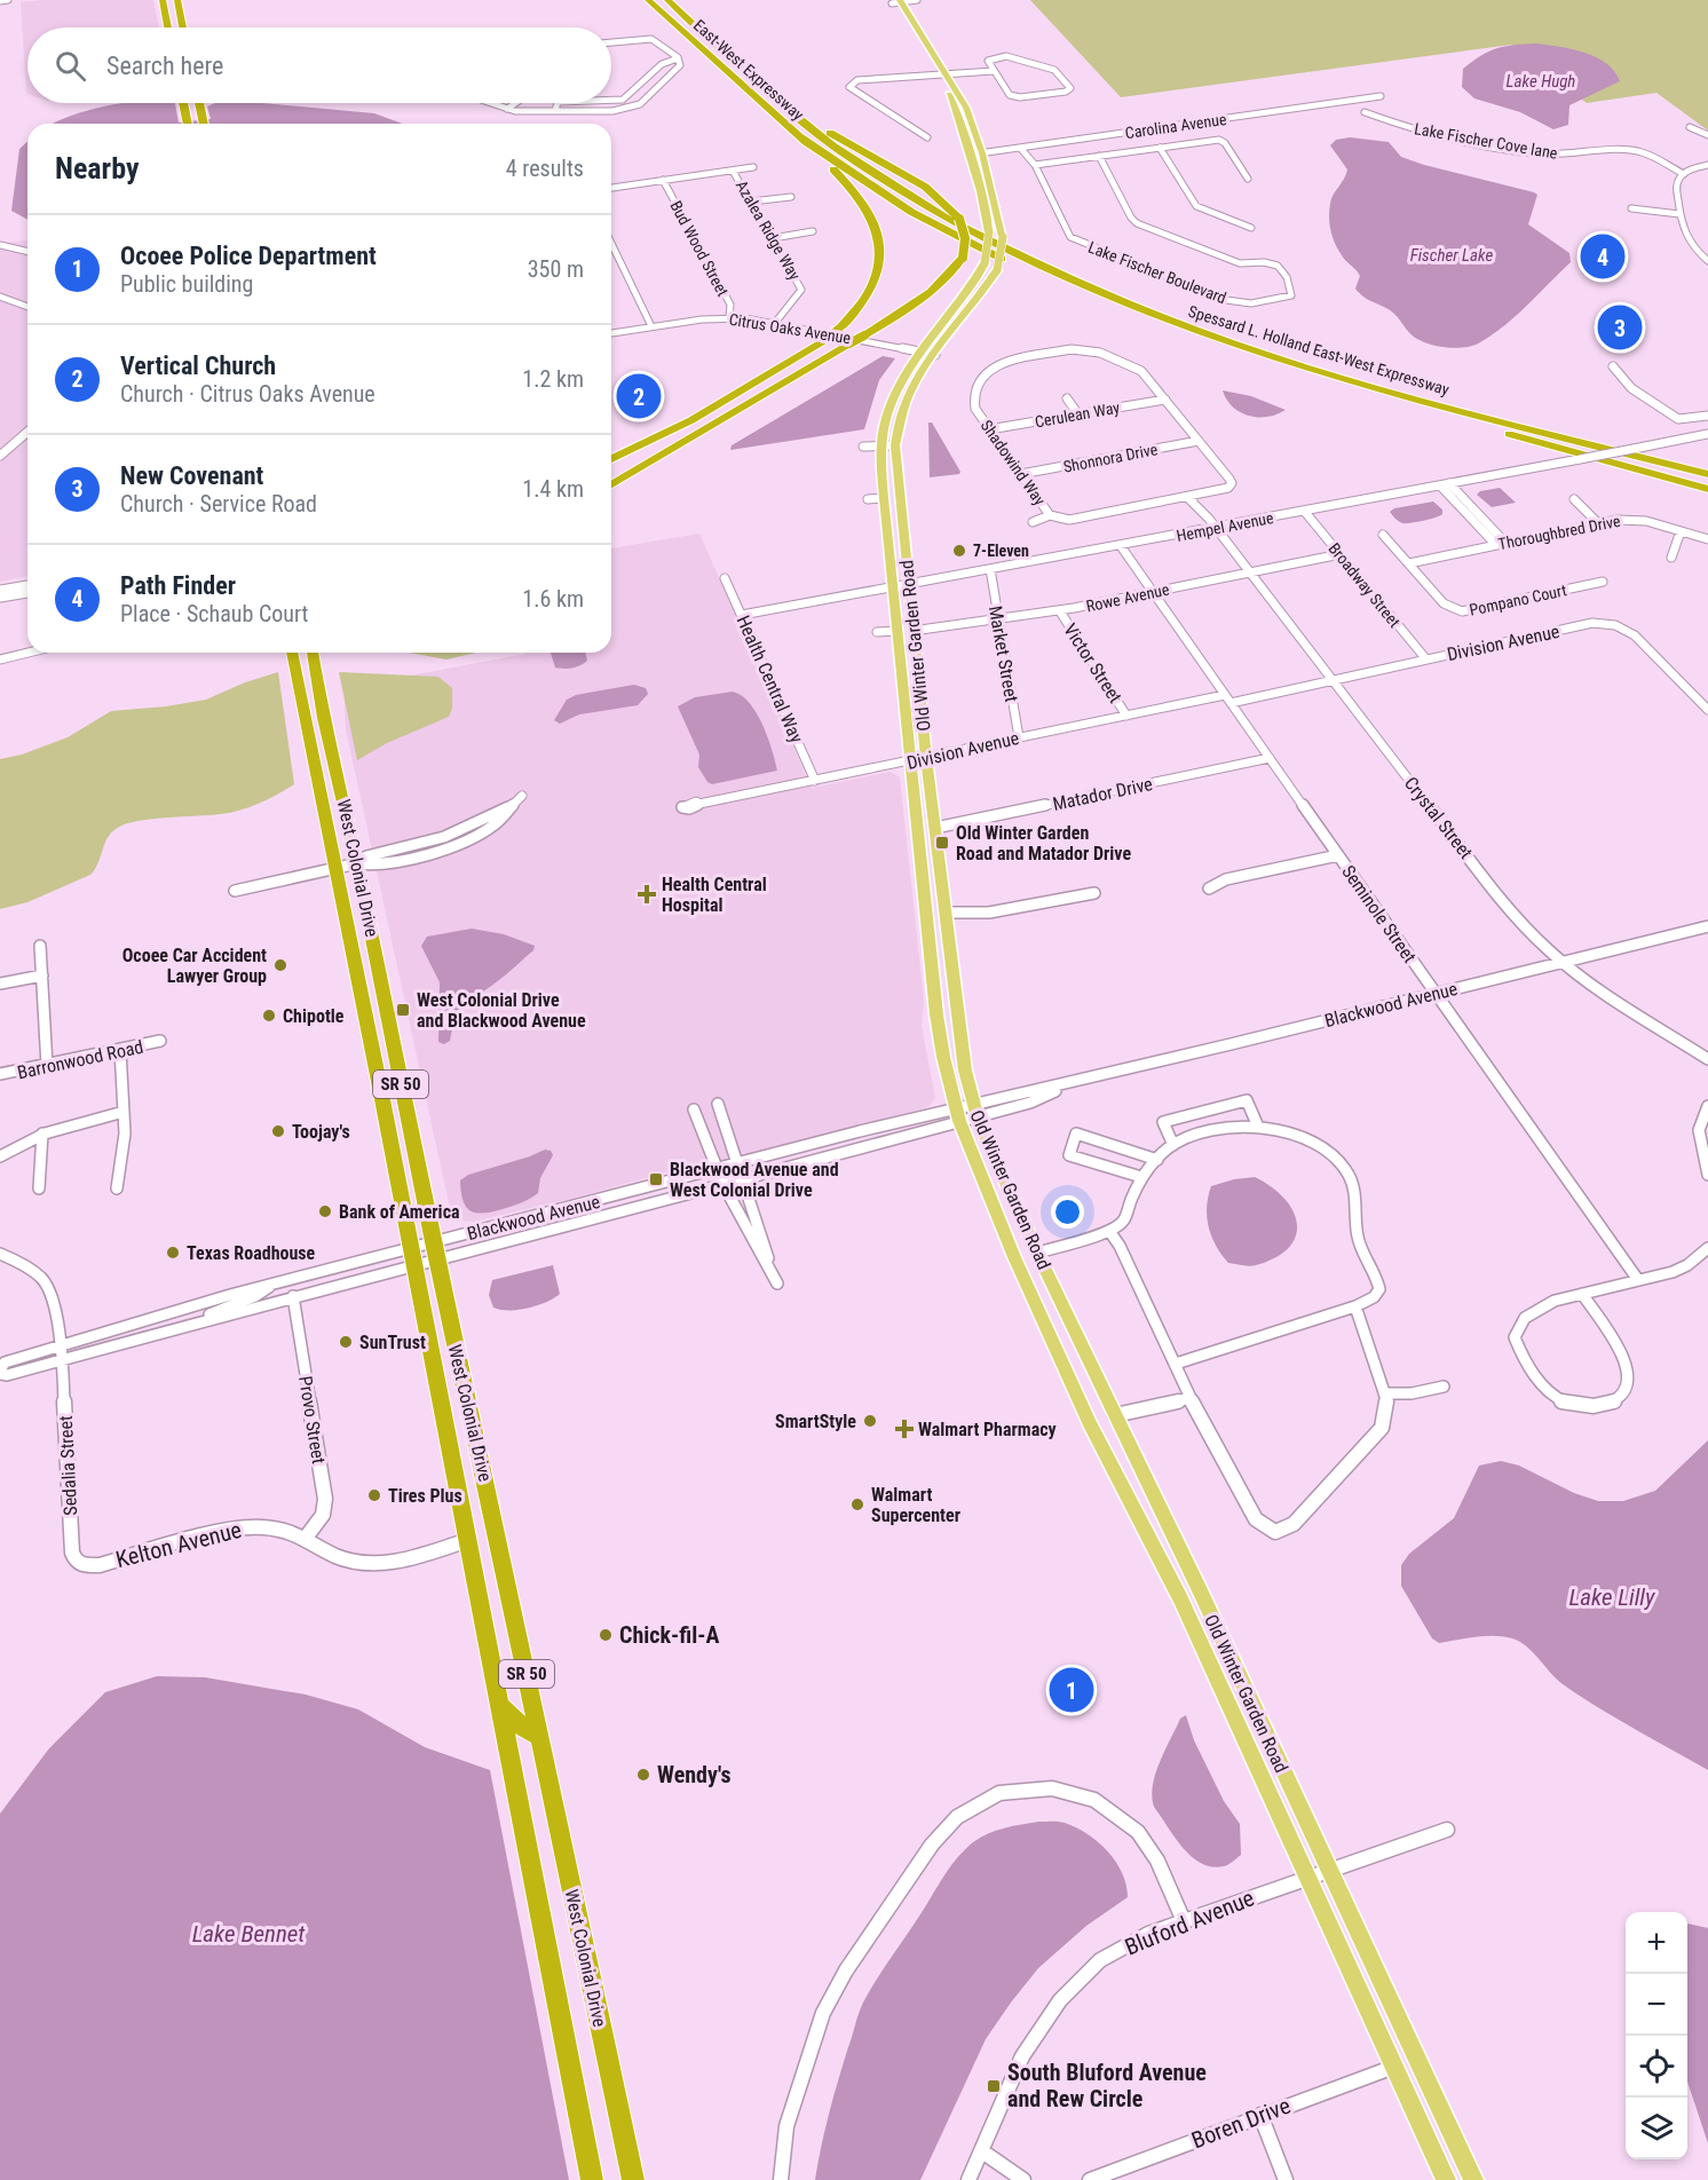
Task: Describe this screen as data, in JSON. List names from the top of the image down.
{
  "streets": {
    "highway": [
      "East-West Expressway",
      "Spessard L. Holland East-West Expressway",
      "West Colonial Drive",
      "SR 50"
    ],
    "main road": ["Old Winter Garden Road"],
    "street": [
      "Carolina Avenue",
      "Lake Fischer Cove lane",
      "Azalea Ridge Way",
      "Bud Wood Street",
      "Lake Fischer Boulevard",
      "Citrus Oaks Avenue",
      "Cerulean Way",
      "Shonnora Drive",
      "Shadowind Way",
      "Hempel Avenue",
      "Thoroughbred Drive",
      "Broadway Street",
      "Rowe Avenue",
      "Pompano Court",
      "Division Avenue",
      "Market Street",
      "Victor Street",
      "Health Central Way",
      "Matador Drive",
      "Crystal Street",
      "Seminole Street",
      "Blackwood Avenue",
      "Barronwood Road",
      "Provo Street",
      "Sedalia Street",
      "Kelton Avenue",
      "Bluford Avenue",
      "Boren Drive"
    ]
  },
  "crossings": [
    ["East-West Expressway", "Spessard L. Holland East-West Expressway"],
    ["Carolina Avenue", "Lake Fischer Boulevard"],
    ["Carolina Avenue", "Old Winter Garden Road"],
    ["Azalea Ridge Way", "Citrus Oaks Avenue"],
    ["Bud Wood Street", "Citrus Oaks Avenue"],
    ["Citrus Oaks Avenue", "Old Winter Garden Road"],
    ["Cerulean Way", "Shadowind Way"],
    ["Shonnora Drive", "Shadowind Way"],
    ["Hempel Avenue", "Broadway Street"],
    ["Hempel Avenue", "Old Winter Garden Road"],
    ["Hempel Avenue", "Market Street"],
    ["Hempel Avenue", "Health Central Way"],
    ["Hempel Avenue", "Crystal Street"],
    ["Hempel Avenue", "Seminole Street"],
    ["Thoroughbred Drive", "Pompano Court"],
    ["Broadway Street", "Rowe Avenue"],
    ["Broadway Street", "Division Avenue"],
    ["Rowe Avenue", "Old Winter Garden Road"],
    ["Rowe Avenue", "Market Street"],
    ["Rowe Avenue", "Victor Street"],
    ["Rowe Avenue", "Crystal Street"],
    ["Rowe Avenue", "Seminole Street"],
    ["Division Avenue", "Old Winter Garden Road"],
    ["Division Avenue", "Market Street"],
    ["Division Avenue", "Victor Street"],
    ["Division Avenue", "Health Central Way"],
    ["Division Avenue", "Crystal Street"],
    ["Division Avenue", "Seminole Street"],
    ["Old Winter Garden Road", "Matador Drive"],
    ["Old Winter Garden Road", "Blackwood Avenue"],
    ["Old Winter Garden Road", "Bluford Avenue"],
    ["Old Winter Garden Road", "Boren Drive"],
    ["Matador Drive", "Seminole Street"],
    ["Crystal Street", "Blackwood Avenue"],
    ["West Colonial Drive", "Blackwood Avenue"],
    ["West Colonial Drive", "Kelton Avenue"],
    ["Seminole Street", "Blackwood Avenue"],
    ["Blackwood Avenue", "Provo Street"],
    ["Blackwood Avenue", "Sedalia Street"],
    ["Provo Street", "Kelton Avenue"],
    ["Sedalia Street", "Kelton Avenue"]
  ],
  "water": [
    "Lake Hugh",
    "Fischer Lake",
    "Lake Lilly",
    "Lake Bennet"
  ],
  "places": {
    "other": [
      "7-Eleven",
      "Ocoee Car Accident Lawyer Group",
      "Chipotle",
      "Toojay's",
      "Bank of America",
      "Texas Roadhouse",
      "SunTrust",
      "SmartStyle",
      "Tires Plus",
      "Walmart Supercenter",
      "Chick-fil-A",
      "Wendy's"
    ],
    "transit": [
      "Old Winter Garden Road and Matador Drive",
      "West Colonial Drive and Blackwood Avenue",
      "Blackwood Avenue and West Colonial Drive",
      "South Bluford Avenue and Rew Circle"
    ],
    "health": ["Health Central Hospital", "Walmart Pharmacy"]
  },
  "page": {
    "search": "Search here",
    "heading": ["Nearby", "4 results"],
    "list": [
      {
        "mark": "1",
        "name": "Ocoee Police Department",
        "note": "Public building",
        "value": "350 m"
      },
      {
        "mark": "2",
        "name": "Vertical Church",
        "note": "Church · Citrus Oaks Avenue",
        "value": "1.2 km"
      },
      {
        "mark": "3",
        "name": "New Covenant",
        "note": "Church · Service Road",
        "value": "1.4 km"
      },
      {
        "mark": "4",
        "name": "Path Finder",
        "note": "Place · Schaub Court",
        "value": "1.6 km"
      }
    ],
    "pins": [
      "4",
      "3",
      "2",
      "1"
    ],
    "map_buttons": ["+", "−"]
  }
}
